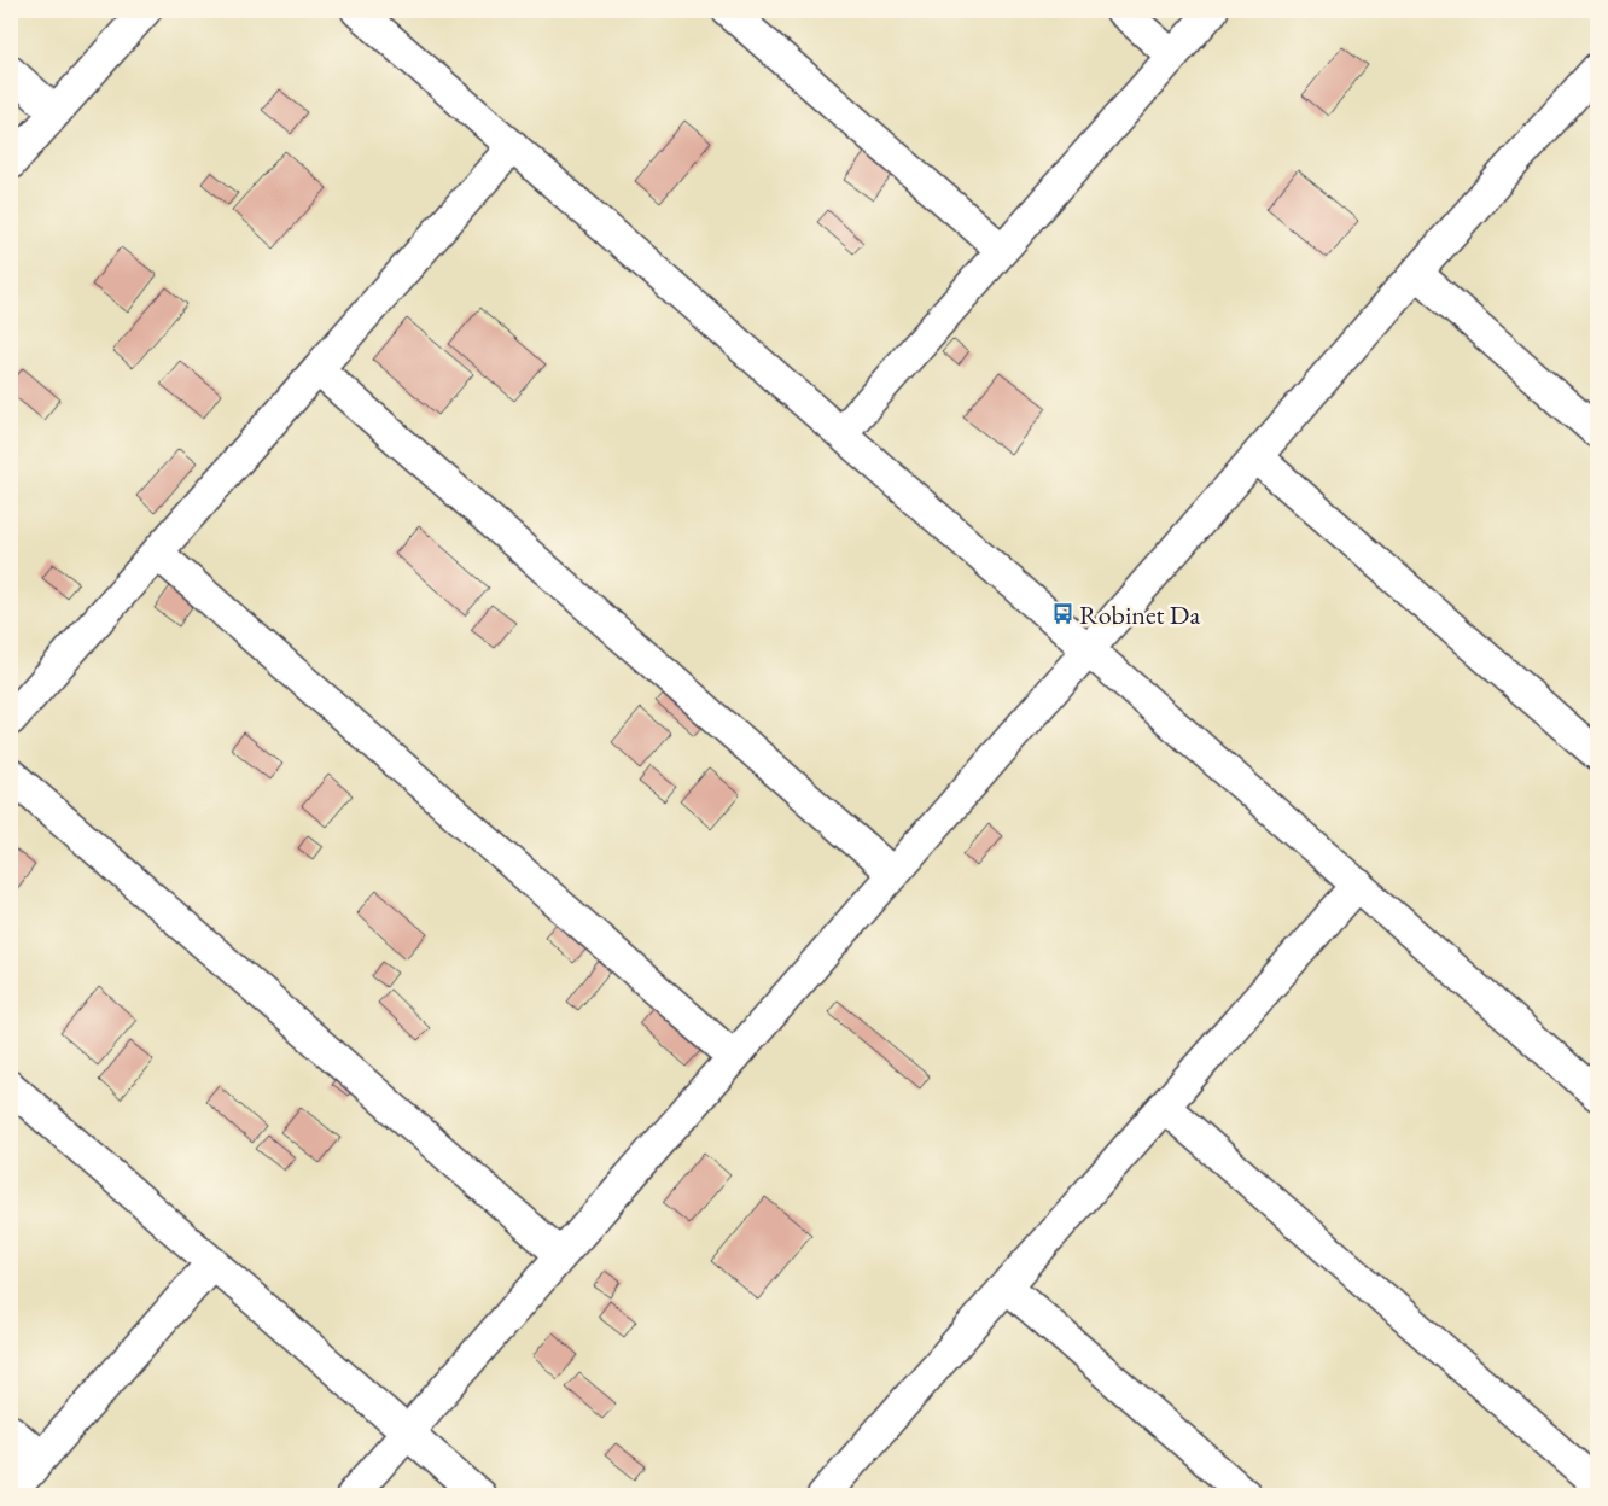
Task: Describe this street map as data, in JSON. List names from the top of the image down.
{
  "places": {
    "bus stop": ["Robinet Da"]
  }
}
